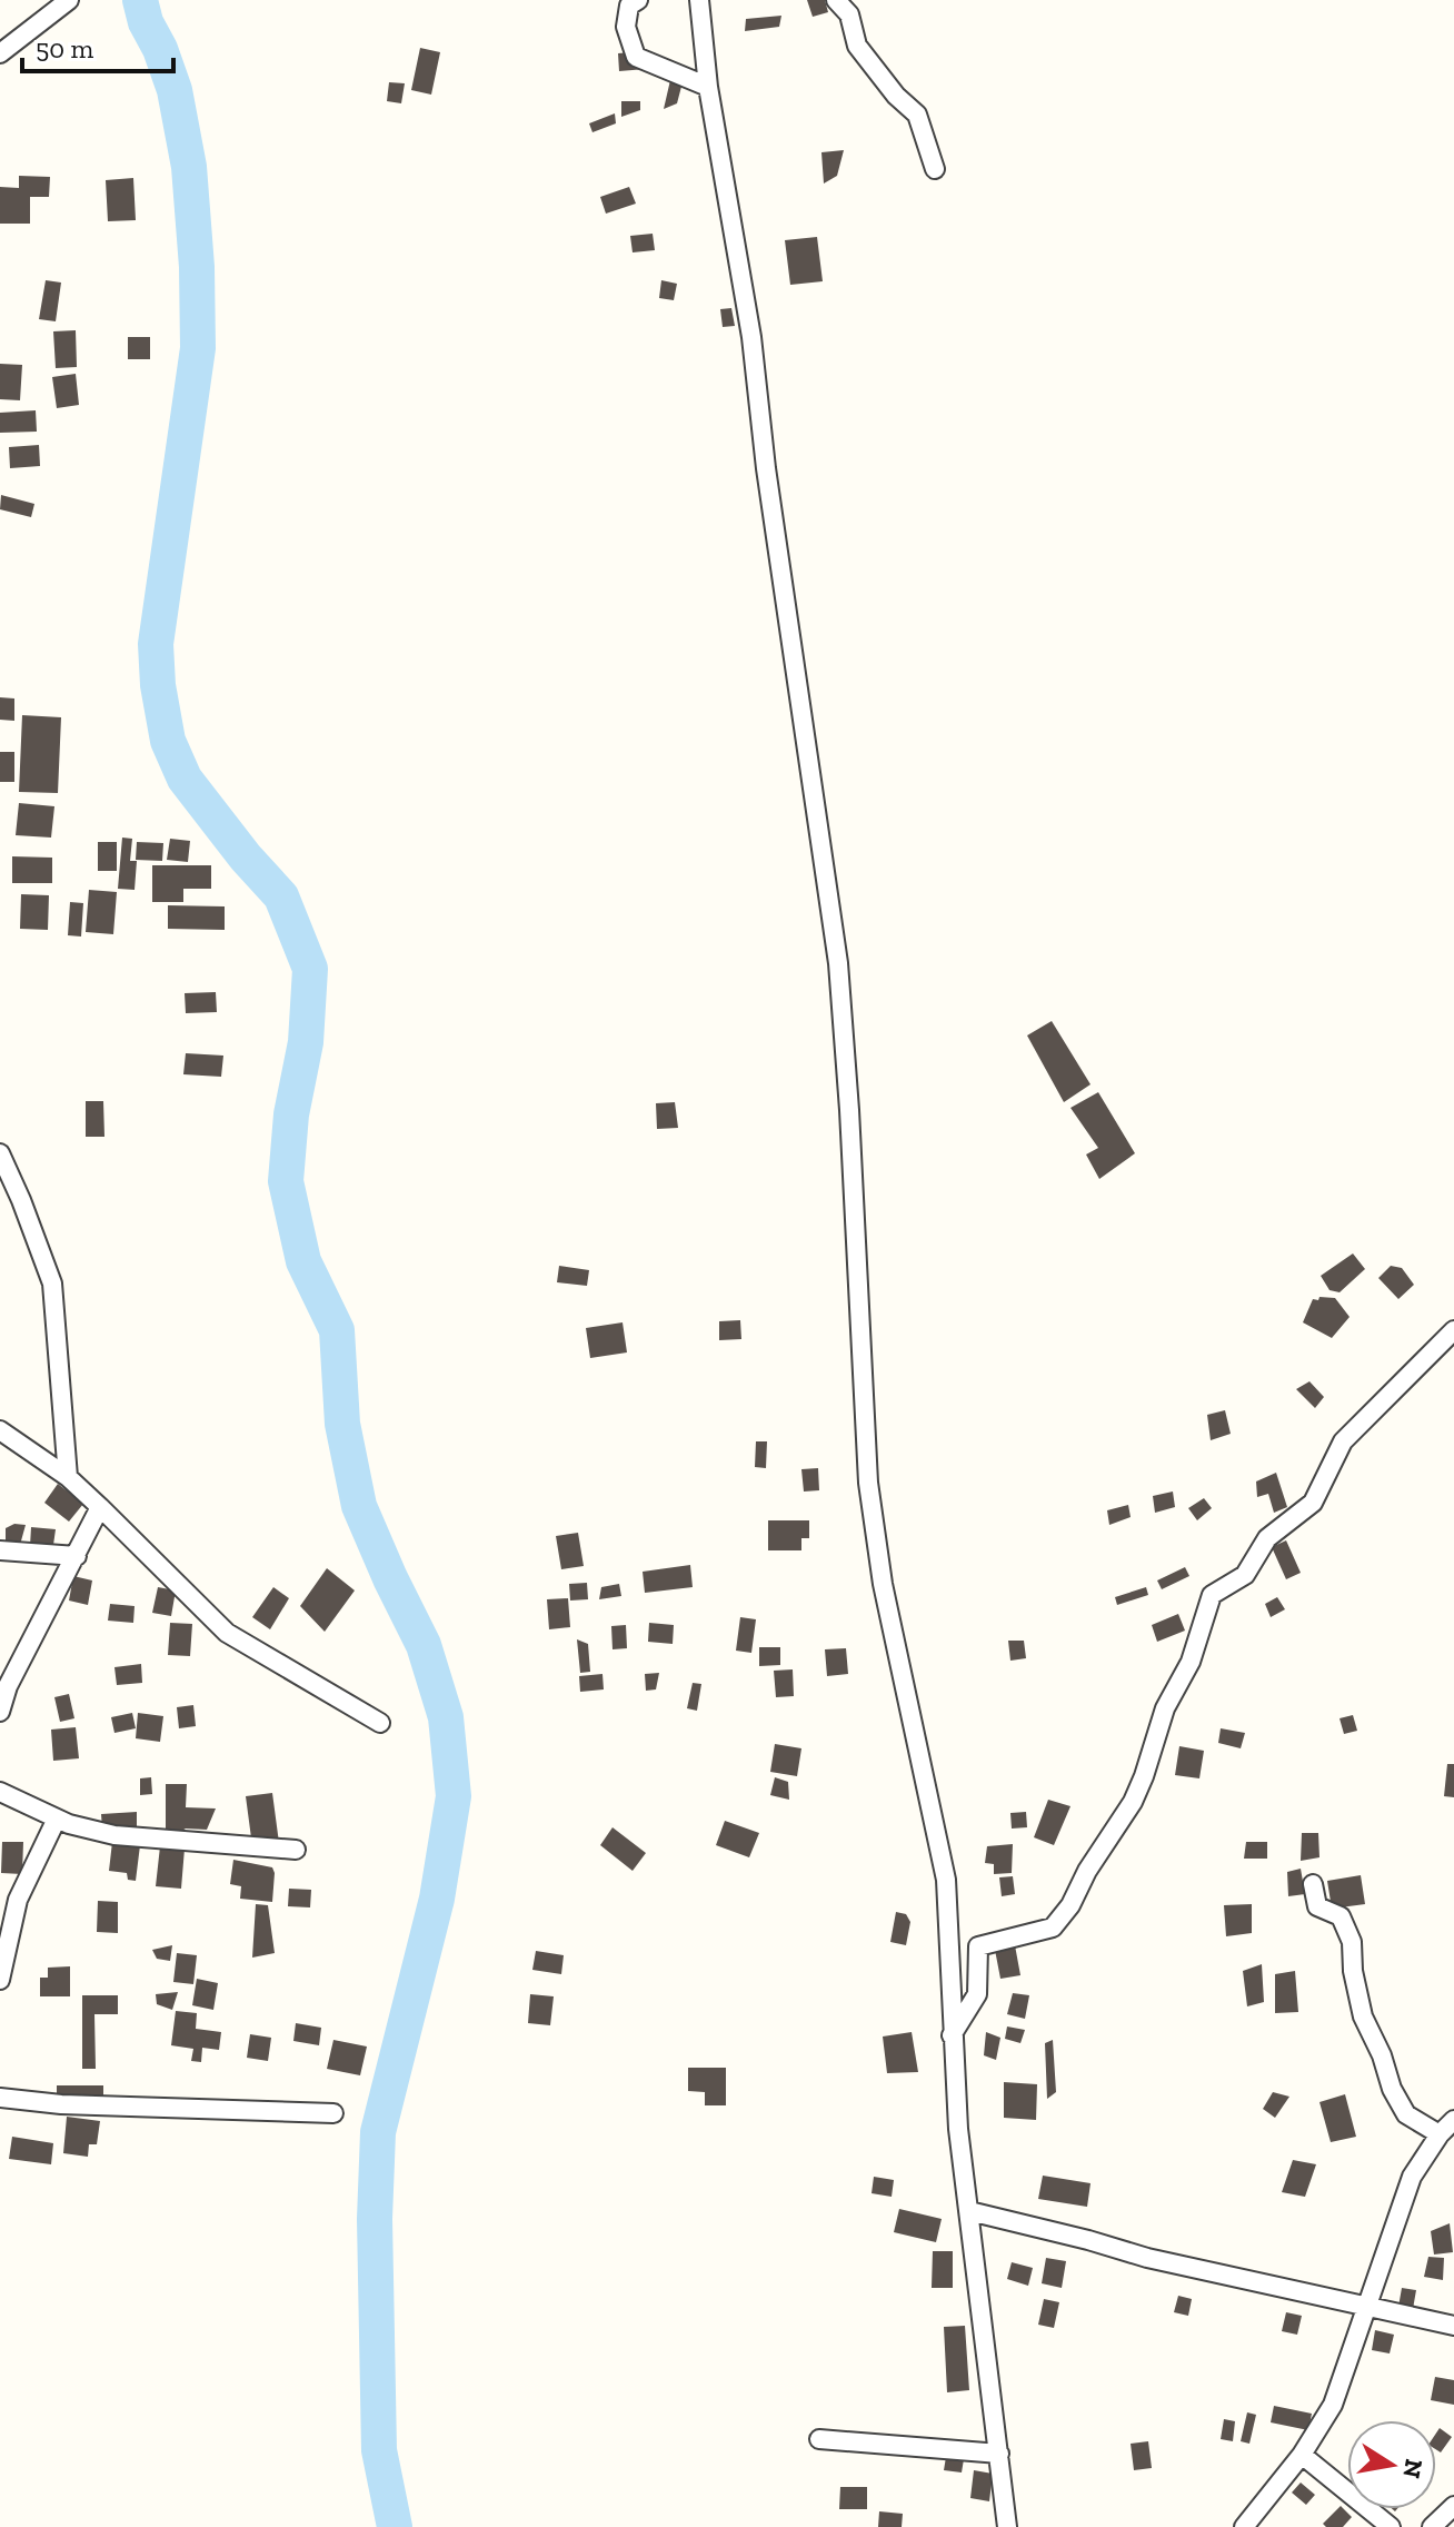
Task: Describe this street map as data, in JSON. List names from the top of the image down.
{
  "scale_bar": "50 m",
  "north": "right"
}
